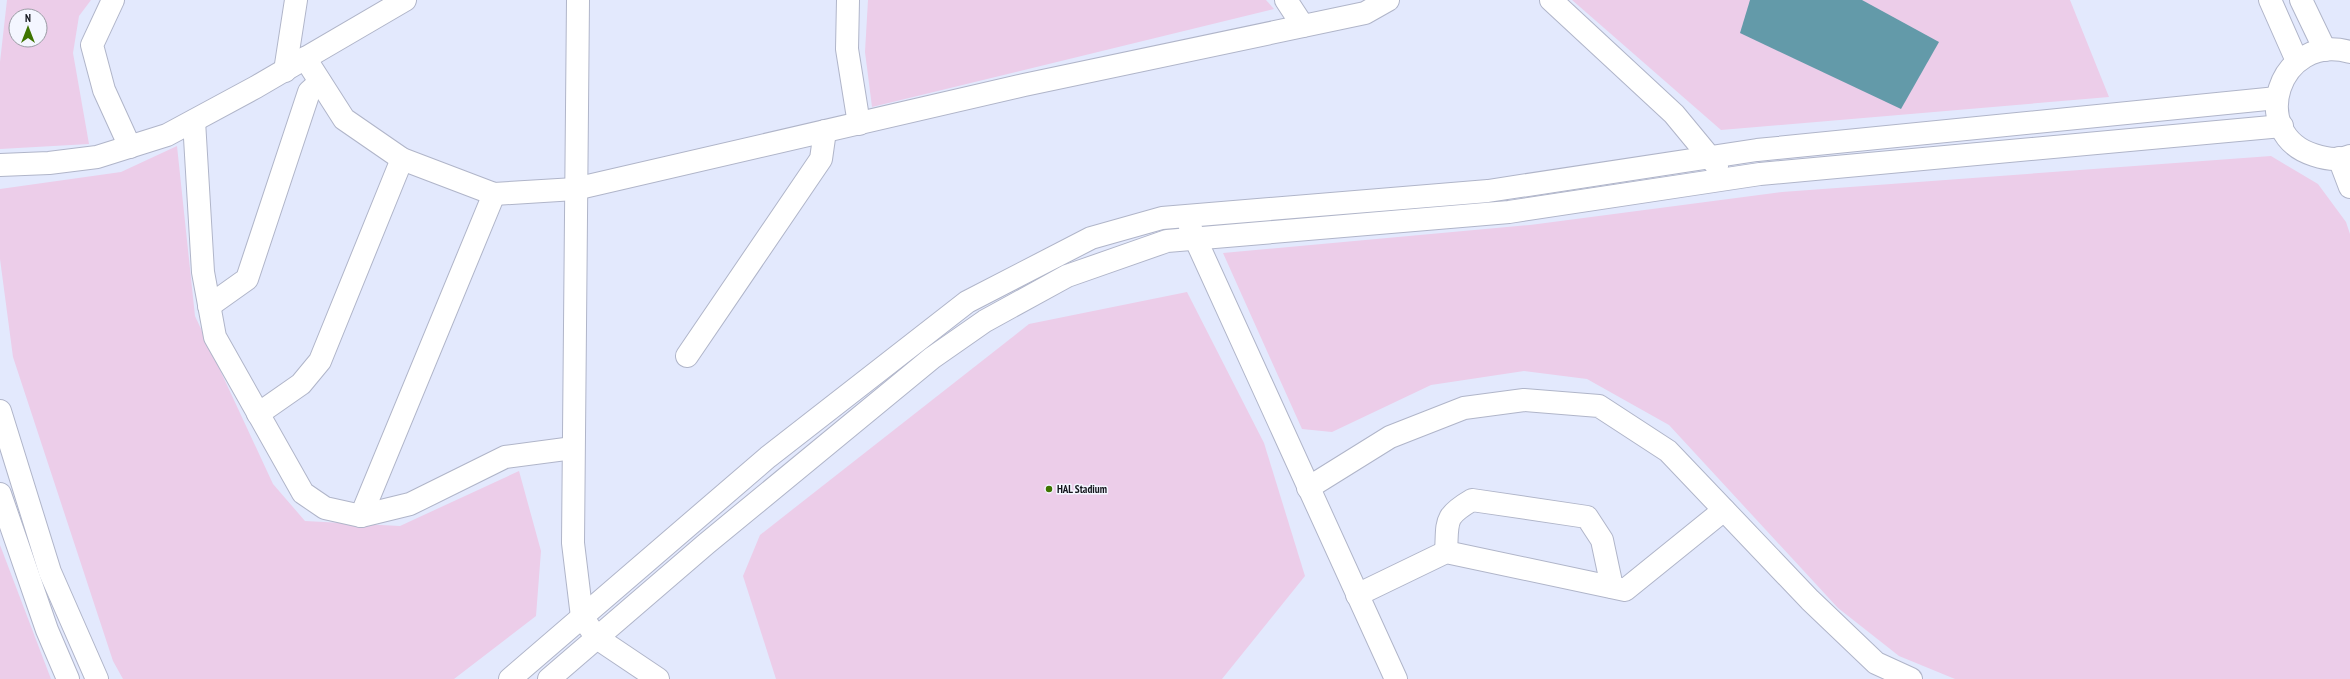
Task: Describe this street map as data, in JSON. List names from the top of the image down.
{
  "places": ["HAL Stadium"],
  "north": "top"
}
